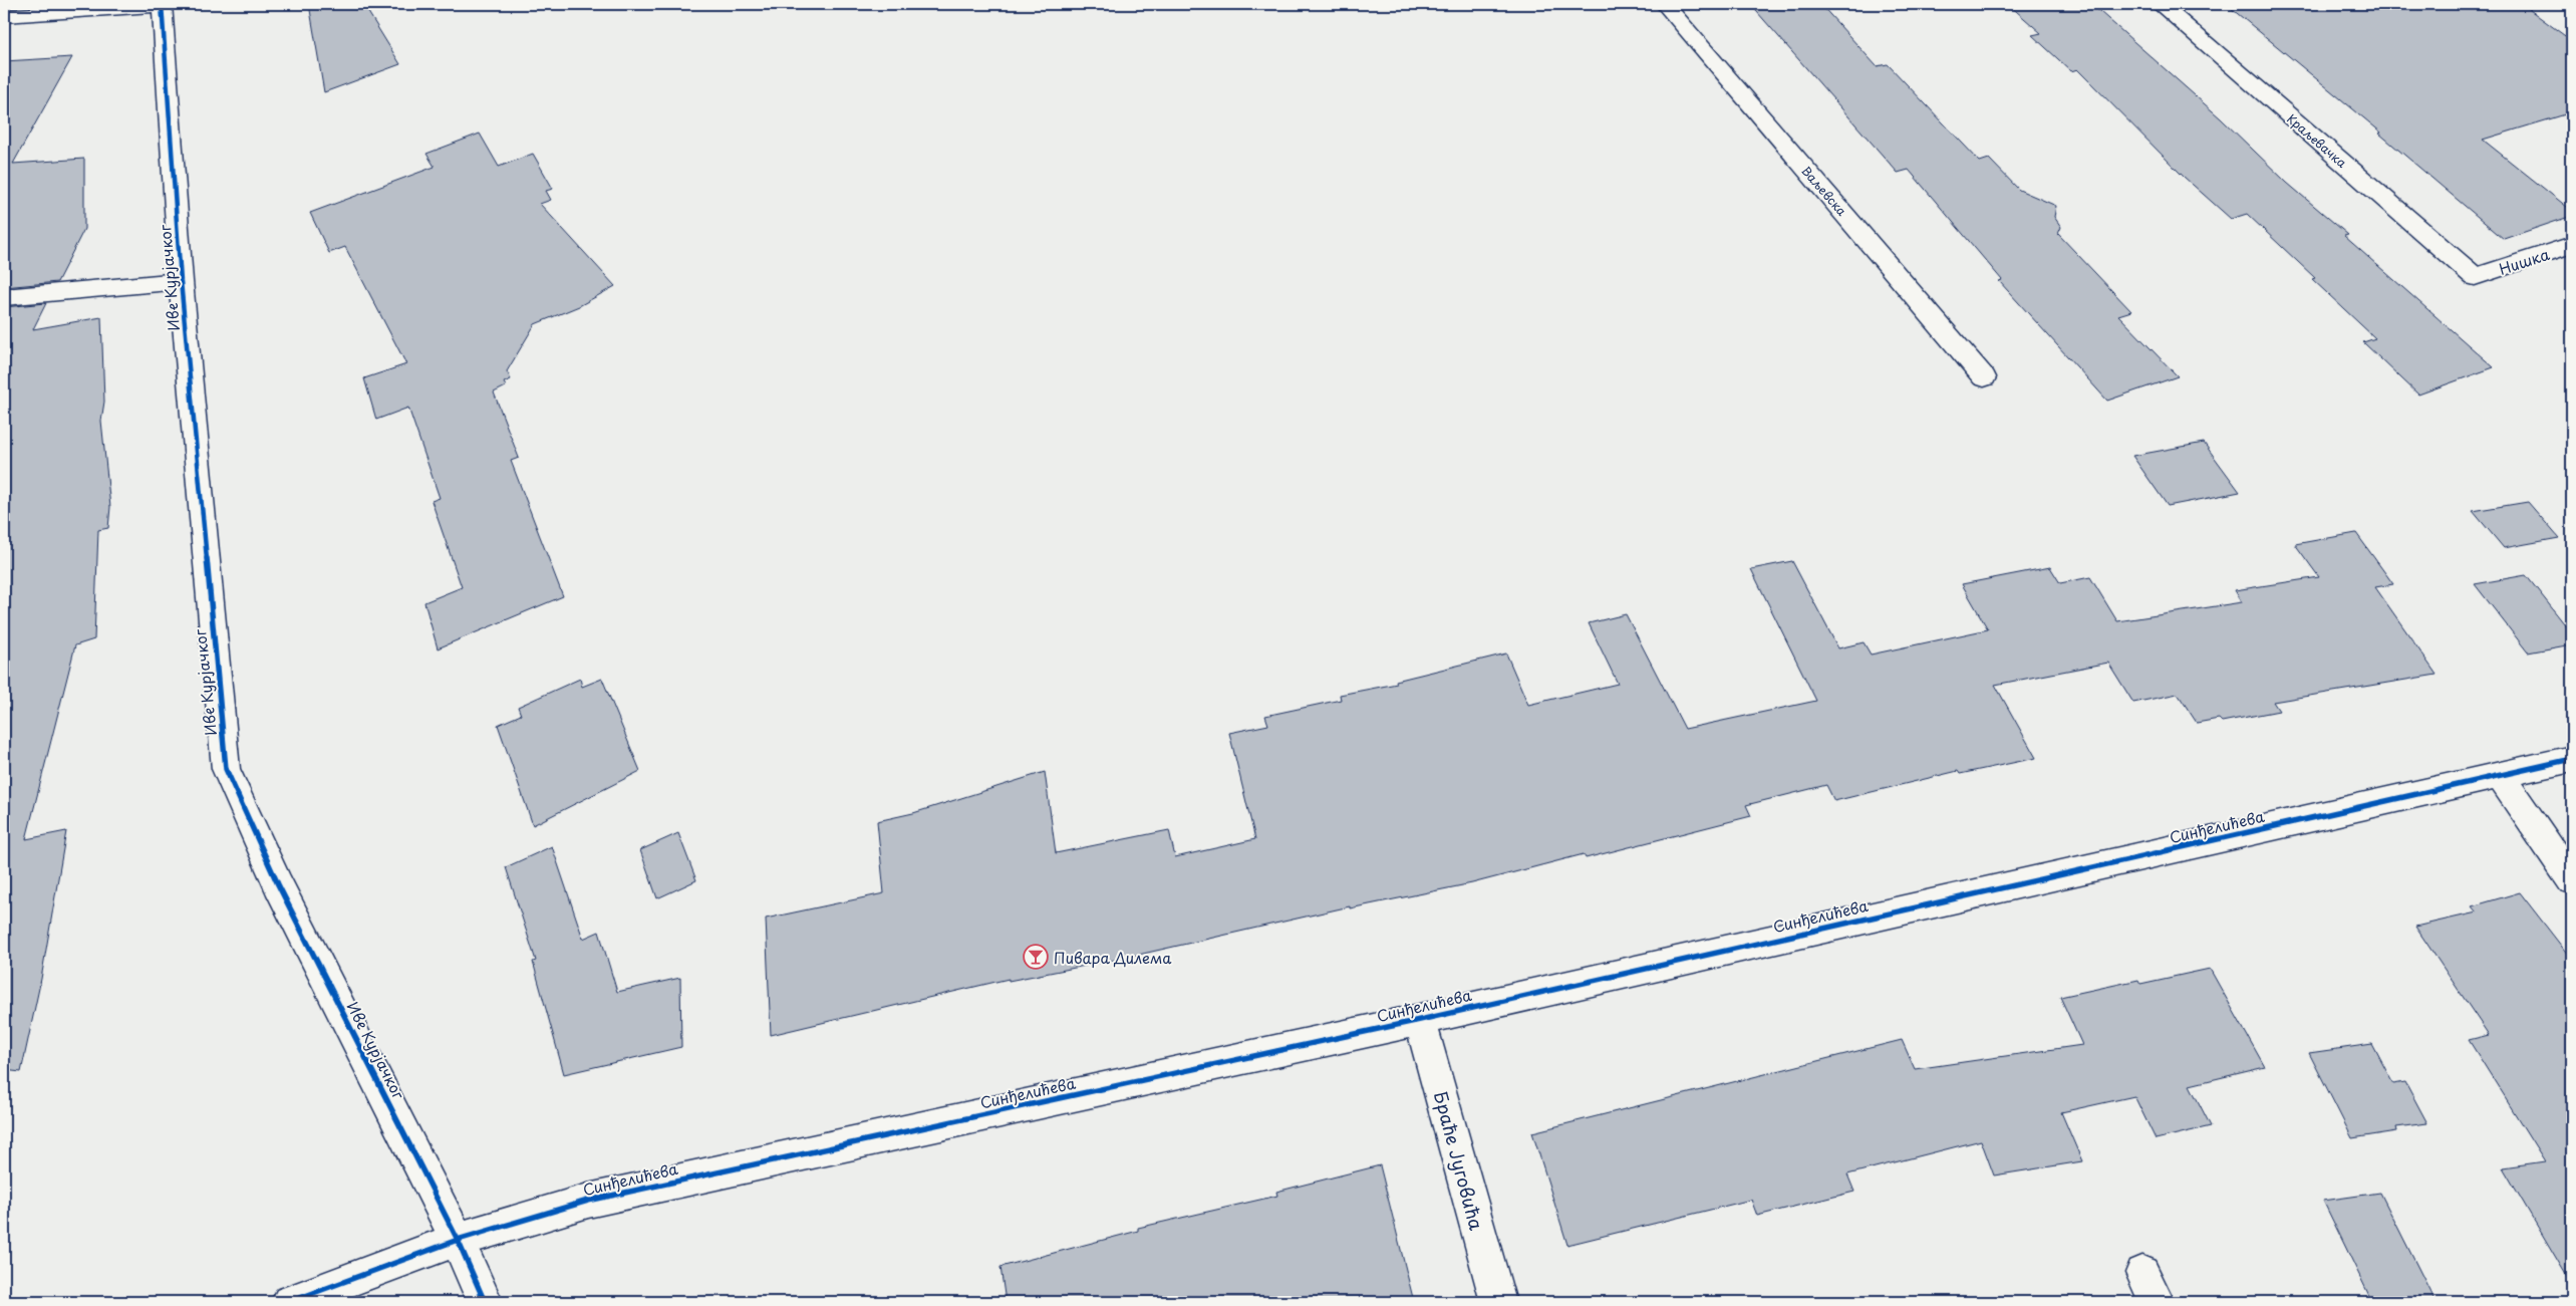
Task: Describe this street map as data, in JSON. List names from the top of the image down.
{
  "streets": {
    "street": [
      "Краљевачка",
      "Ваљевска",
      "Нишка",
      "Иве Курјачког",
      "Синђелићева",
      "Браће Југовића"
    ]
  },
  "crossings": [
    ["Краљевачка", "Нишка"],
    ["Иве Курјачког", "Синђелићева"],
    ["Синђелићева", "Браће Југовића"]
  ],
  "places": {
    "bar": ["Пивара Дилема"]
  }
}
